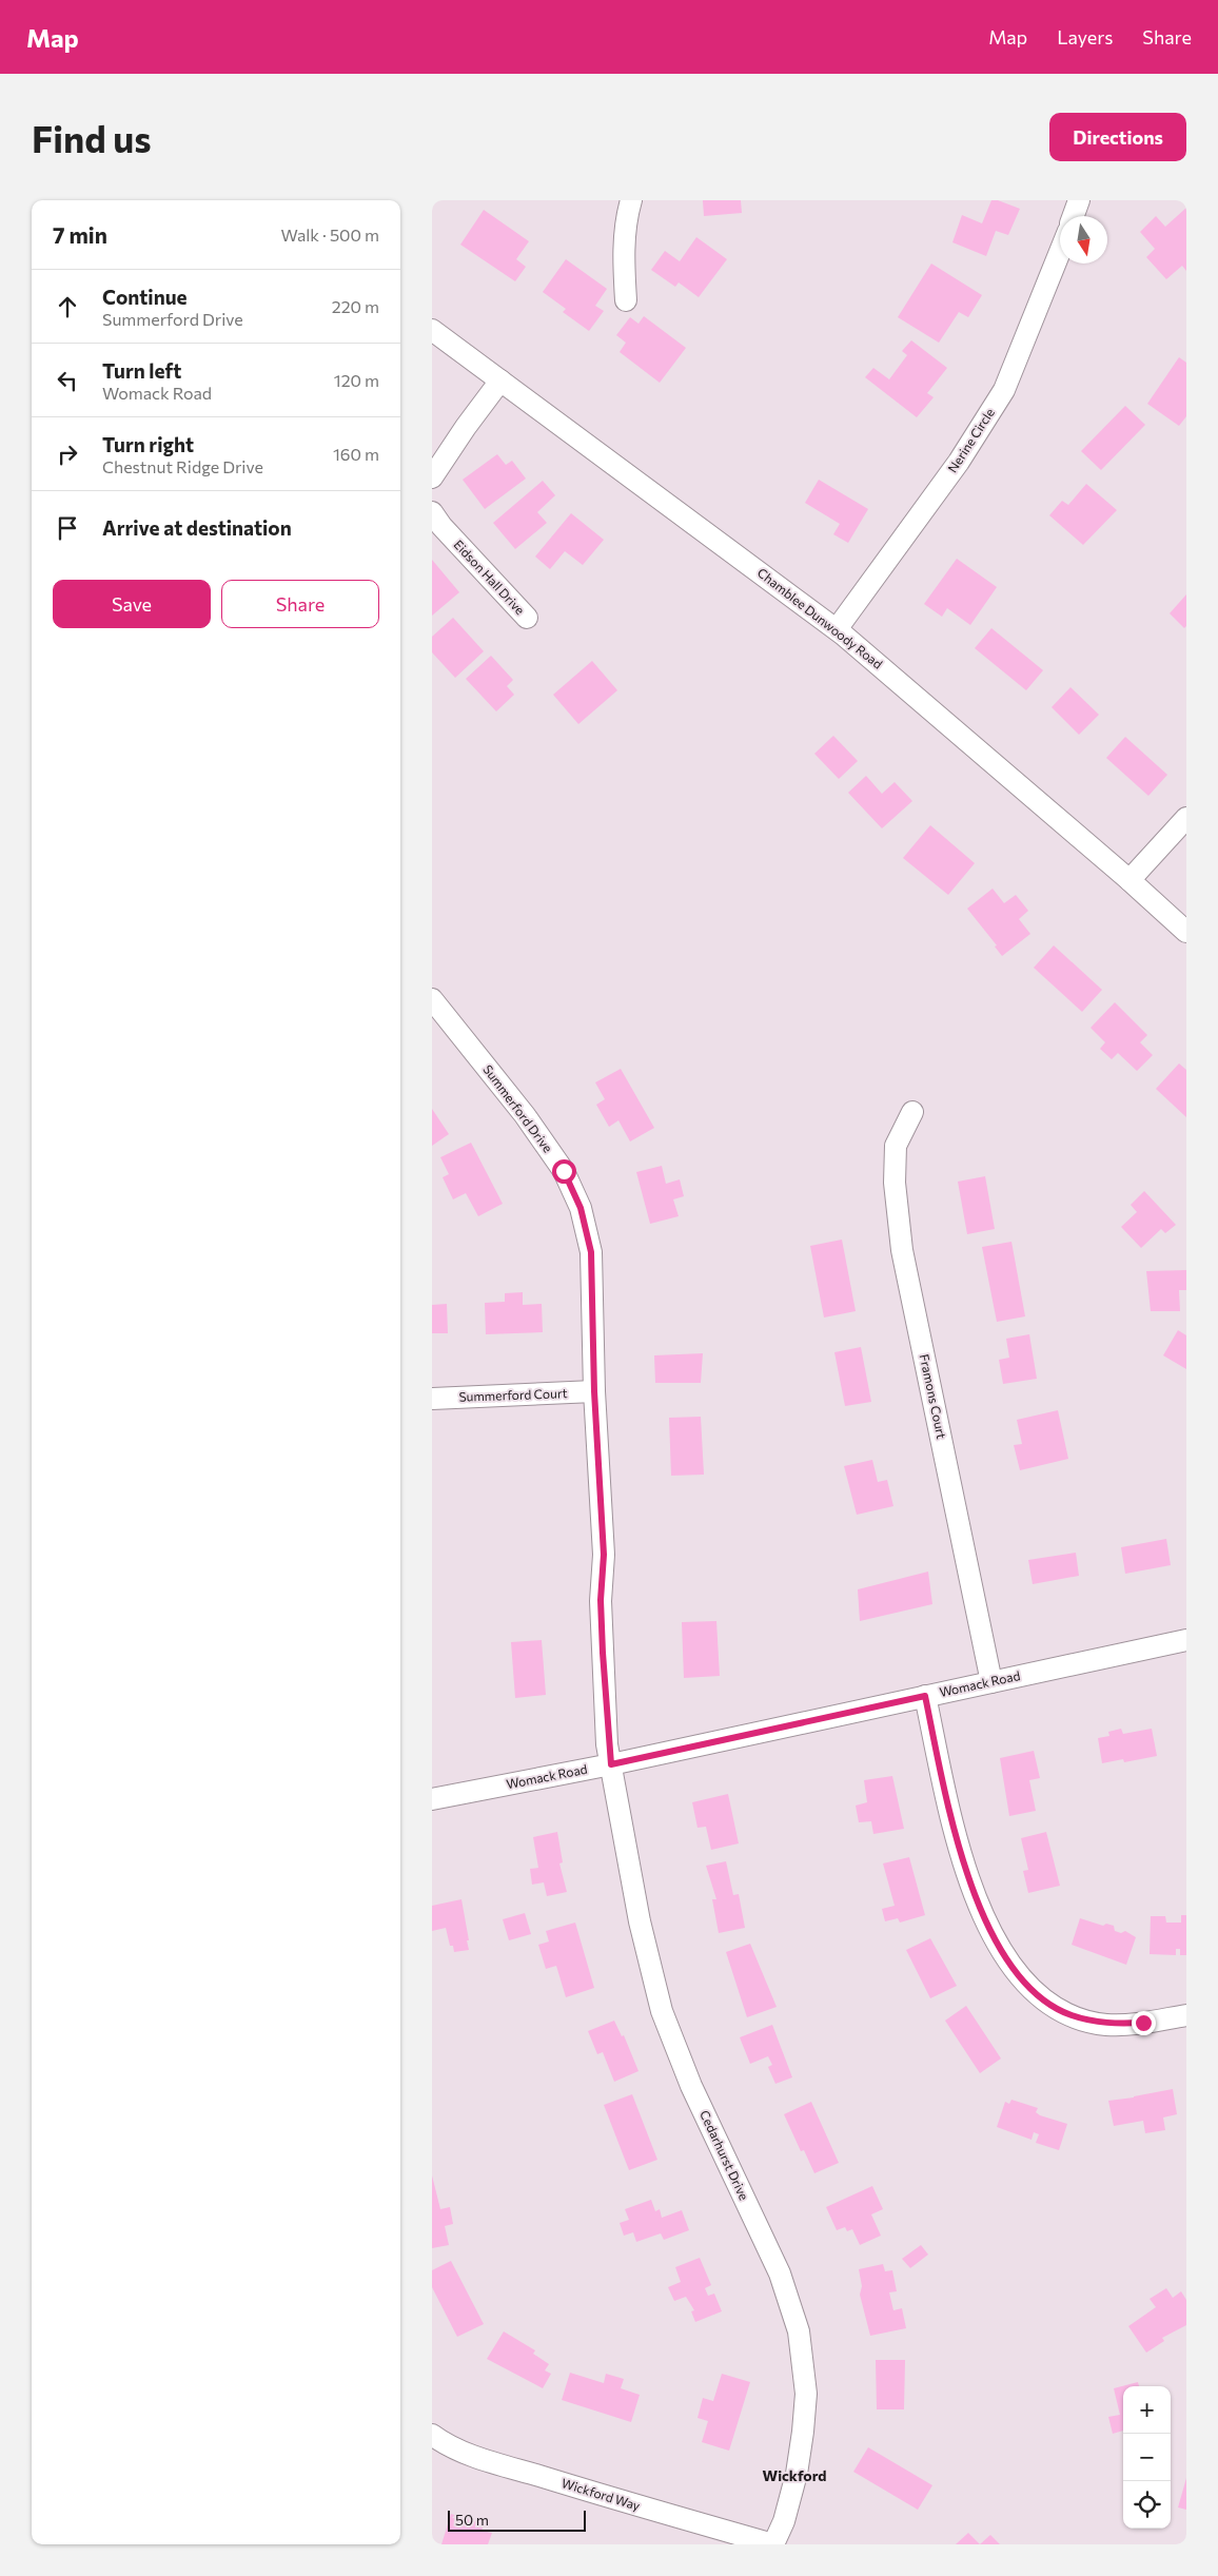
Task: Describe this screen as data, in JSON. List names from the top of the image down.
{
  "streets": {
    "street": [
      "Nerine Circle",
      "Eidson Hall Drive",
      "Chamblee Dunwoody Road",
      "Summerford Drive",
      "Summerford Court",
      "Framons Court",
      "Womack Road",
      "Cedarhurst Drive",
      "Wickford Way"
    ]
  },
  "crossings": [
    ["Nerine Circle", "Chamblee Dunwoody Road"],
    ["Summerford Drive", "Summerford Court"],
    ["Summerford Drive", "Womack Road"],
    ["Summerford Drive", "Cedarhurst Drive"],
    ["Framons Court", "Womack Road"],
    ["Womack Road", "Cedarhurst Drive"],
    ["Cedarhurst Drive", "Wickford Way"]
  ],
  "districts": ["Wickford"],
  "scale_bar": "50 m",
  "north": "bottom",
  "page": {
    "header": "Map",
    "nav": ["Map", "Layers", "Share"],
    "buttons": [
      "Directions",
      ["Save", "Share"]
    ],
    "title": "Find us",
    "heading": ["7 min", "Walk · 500 m"],
    "list": [
      ["Continue", "Summerford Drive", "220 m"],
      ["Turn left", "Womack Road", "120 m"],
      ["Turn right", "Chestnut Ridge Drive", "160 m"],
      "Arrive at destination"
    ],
    "map_buttons": ["+", "−"],
    "scale": "50 m"
  }
}
